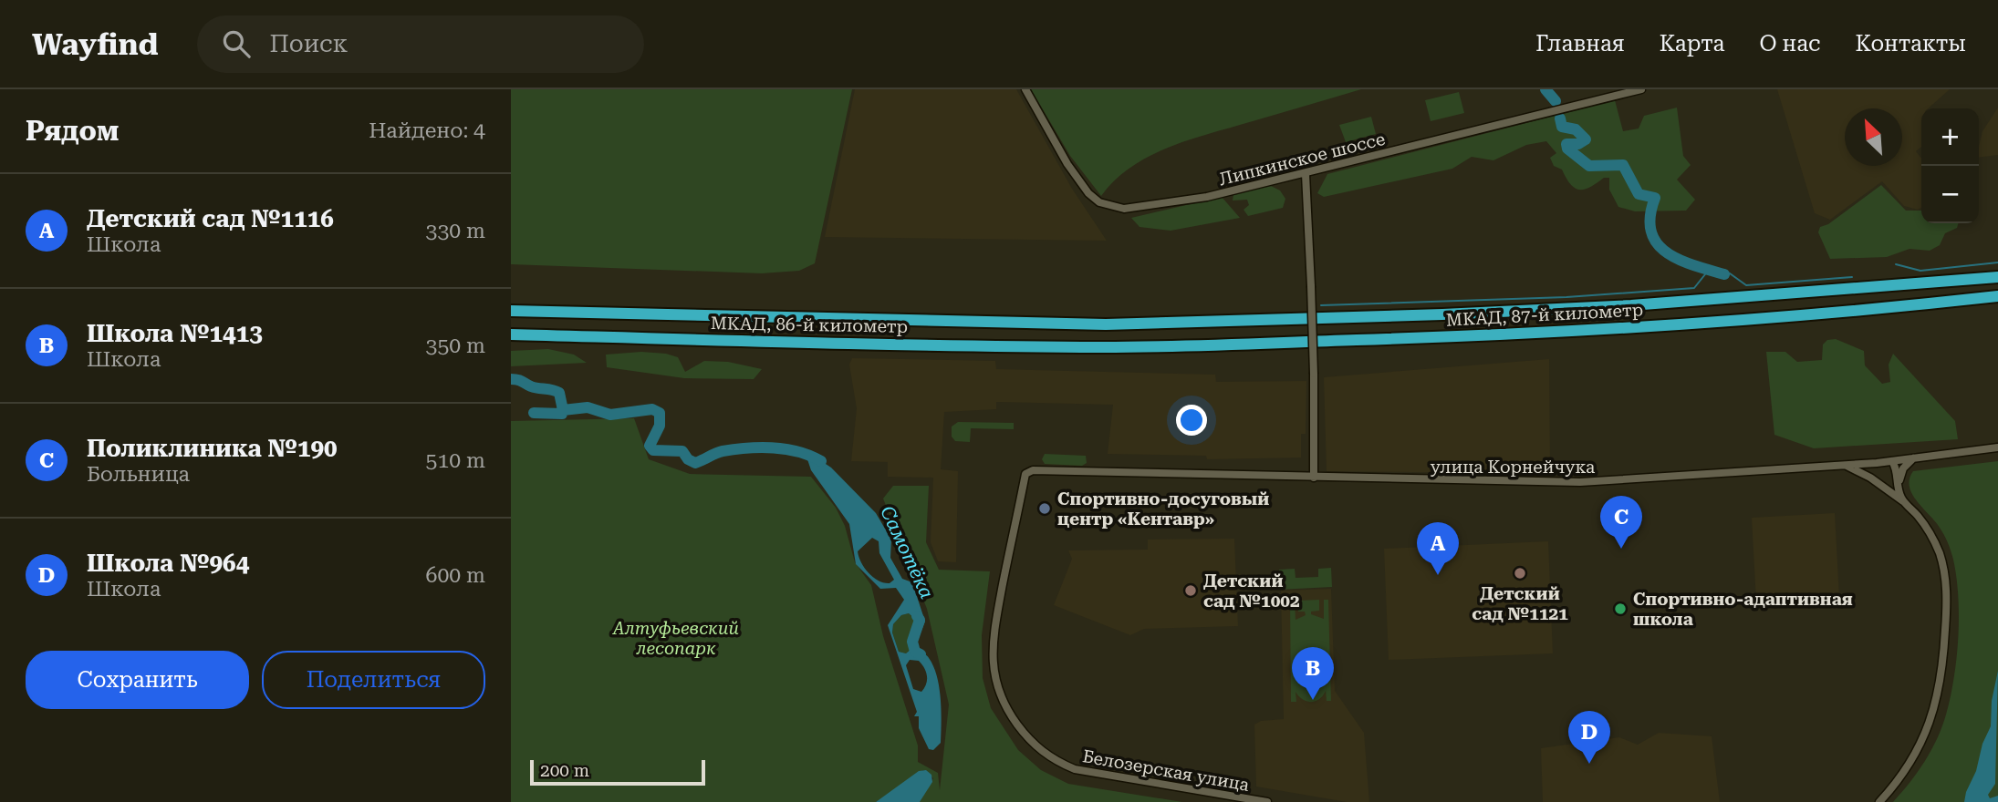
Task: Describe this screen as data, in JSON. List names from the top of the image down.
{
  "streets": {
    "highway": ["МКАД, 87-й километр", "МКАД, 86-й километр"],
    "street": ["Липкинское шоссе", "улица Корнейчука", "Белозерская улица"]
  },
  "crossings": [
    ["МКАД, 87-й километр", "МКАД, 86-й километр"],
    ["улица Корнейчука", "Белозерская улица"]
  ],
  "water": ["Самотёка"],
  "parks": ["Алтуфьевский лесопарк"],
  "places": [
    "Спортивно-досуговый центр «Кентавр»",
    "Детский сад №1121",
    "Детский сад №1002",
    "Спортивно-адаптивная школа"
  ],
  "scale_bar": "200 m",
  "north": "top left",
  "page": {
    "header": "Wayfind",
    "search": "Поиск",
    "nav": [
      "Главная",
      "Карта",
      "О нас",
      "Контакты"
    ],
    "heading": ["Рядом", "Найдено: 4"],
    "map_buttons": ["+", "−"],
    "list": [
      {
        "mark": "A",
        "name": "Детский сад №1116",
        "note": "Школа",
        "value": "330 m"
      },
      {
        "mark": "B",
        "name": "Школа №1413",
        "note": "Школа",
        "value": "350 m"
      },
      {
        "mark": "C",
        "name": "Поликлиника №190",
        "note": "Больница",
        "value": "510 m"
      },
      {
        "mark": "D",
        "name": "Школа №964",
        "note": "Школа",
        "value": "600 m"
      }
    ],
    "pins": [
      "C",
      "A",
      "B",
      "D"
    ],
    "buttons": ["Сохранить", "Поделиться"],
    "scale": "200 m"
  }
}
